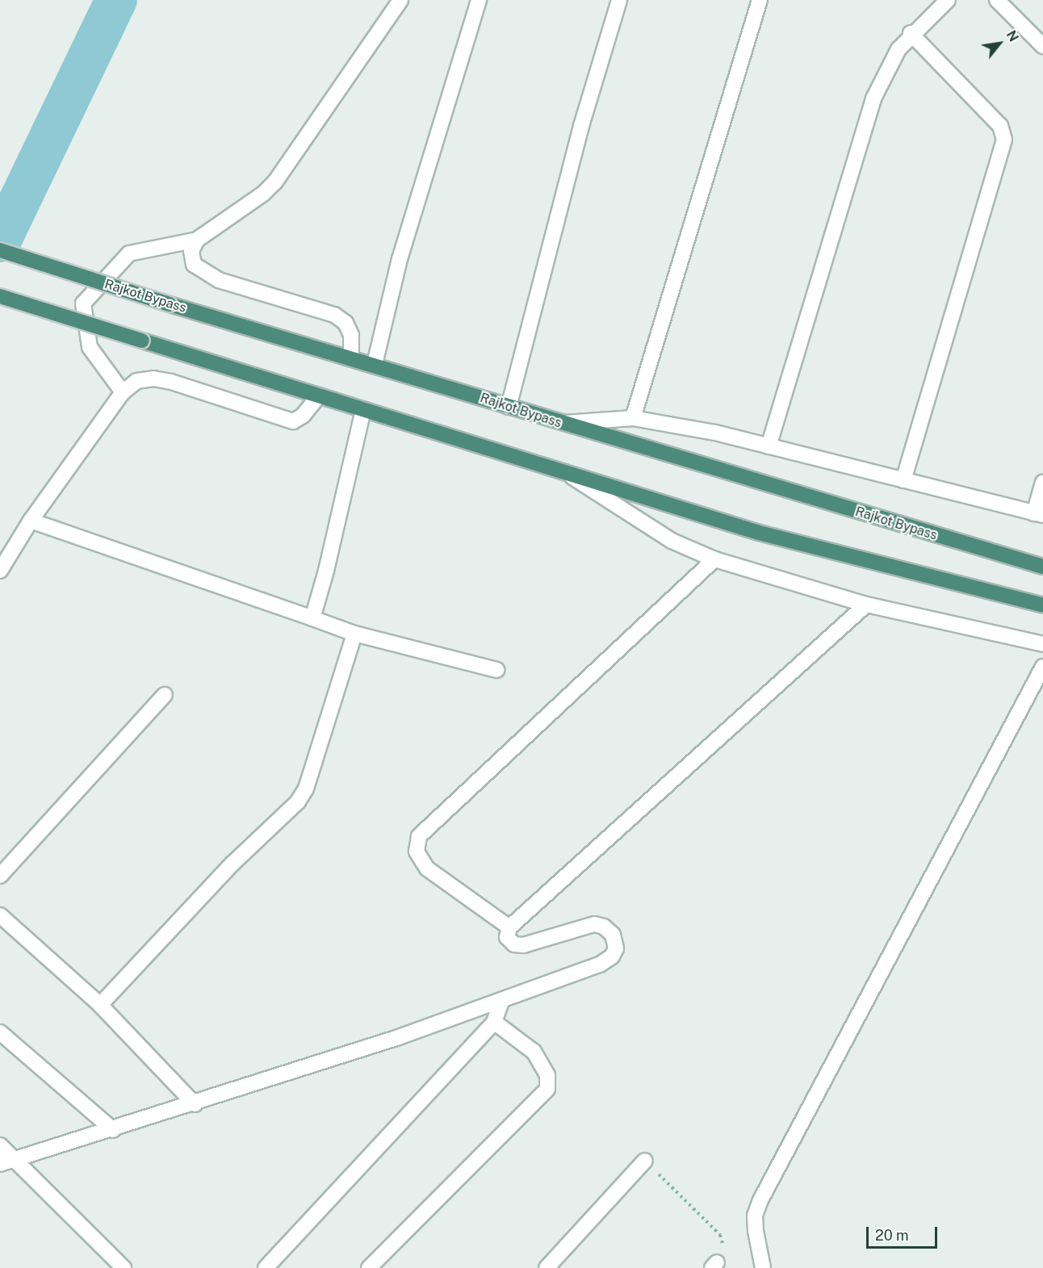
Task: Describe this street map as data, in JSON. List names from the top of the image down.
{
  "streets": {
    "highway": ["Rajkot Bypass"]
  },
  "scale_bar": "20 m",
  "north": "top right"
}
